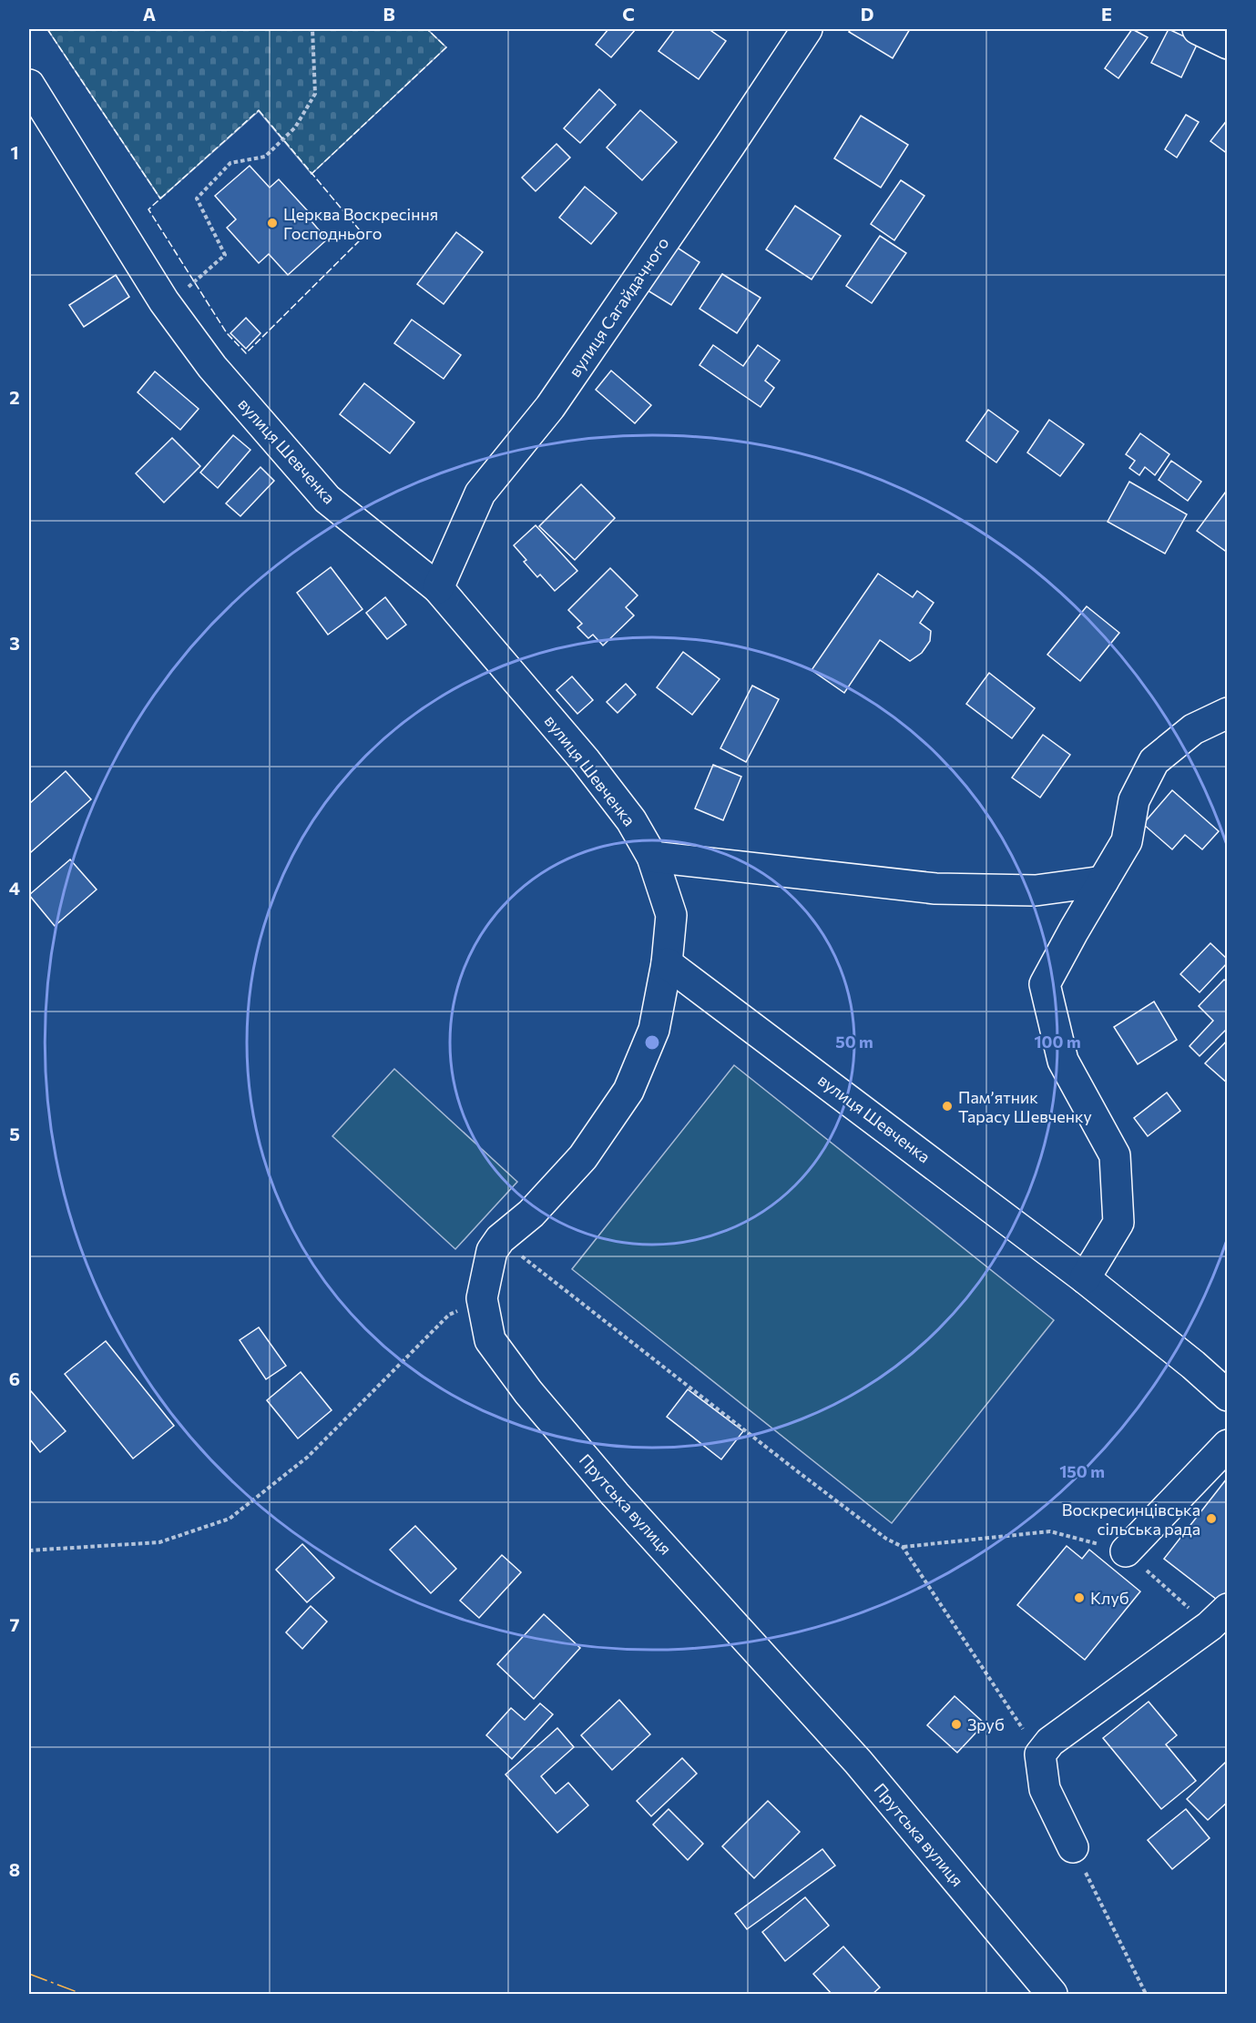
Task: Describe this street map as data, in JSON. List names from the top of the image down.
{
  "streets": {
    "street": ["вулиця Сагайдачного", "вулиця Шевченка", "Прутська вулиця"]
  },
  "crossings": [
    ["вулиця Сагайдачного", "вулиця Шевченка"],
    ["вулиця Шевченка", "Прутська вулиця"]
  ],
  "places": [
    "Церква Воскресіння Господнього",
    "Пам’ятник Тарасу Шевченку",
    "Воскресинцівська сільська рада",
    "Клуб",
    "Зруб"
  ],
  "grid": {
    "columns": [
      "A",
      "B",
      "C",
      "D",
      "E"
    ],
    "rows": [
      "1",
      "2",
      "3",
      "4",
      "5",
      "6",
      "7",
      "8"
    ]
  },
  "rings": ["50 m", "100 m", "150 m"]
}
